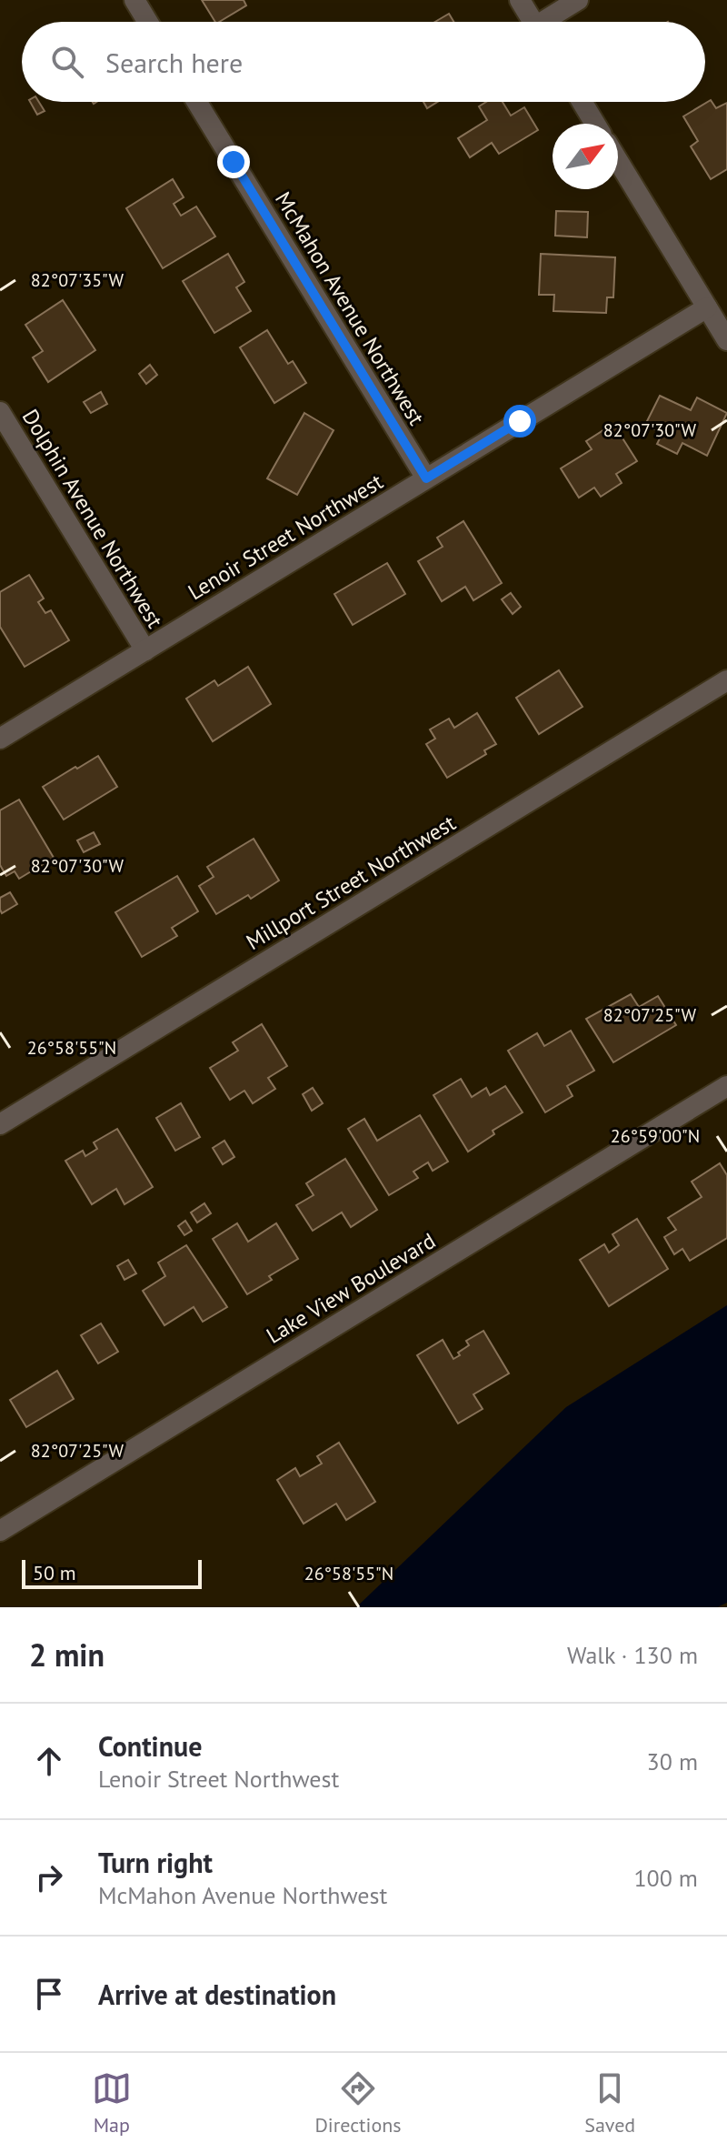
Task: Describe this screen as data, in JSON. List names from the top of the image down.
{
  "streets": {
    "street": [
      "McMahon Avenue Northwest",
      "Dolphin Avenue Northwest",
      "Lenoir Street Northwest",
      "Millport Street Northwest",
      "Lake View Boulevard"
    ]
  },
  "crossings": [
    ["McMahon Avenue Northwest", "Lenoir Street Northwest"],
    ["Dolphin Avenue Northwest", "Lenoir Street Northwest"]
  ],
  "scale_bar": "50 m",
  "north": "top right",
  "page": {
    "search": "Search here",
    "scale": "50 m",
    "heading": ["2 min", "Walk · 130 m"],
    "list": [
      ["Continue", "Lenoir Street Northwest", "30 m"],
      ["Turn right", "McMahon Avenue Northwest", "100 m"],
      "Arrive at destination"
    ],
    "nav": ["Map", "Directions", "Saved"]
  },
  "coordinates": [
    "82°07'35\"W",
    "82°07'30\"W",
    "82°07'25\"W",
    "26°58'55\"N",
    "26°59'00\"N"
  ]
}
